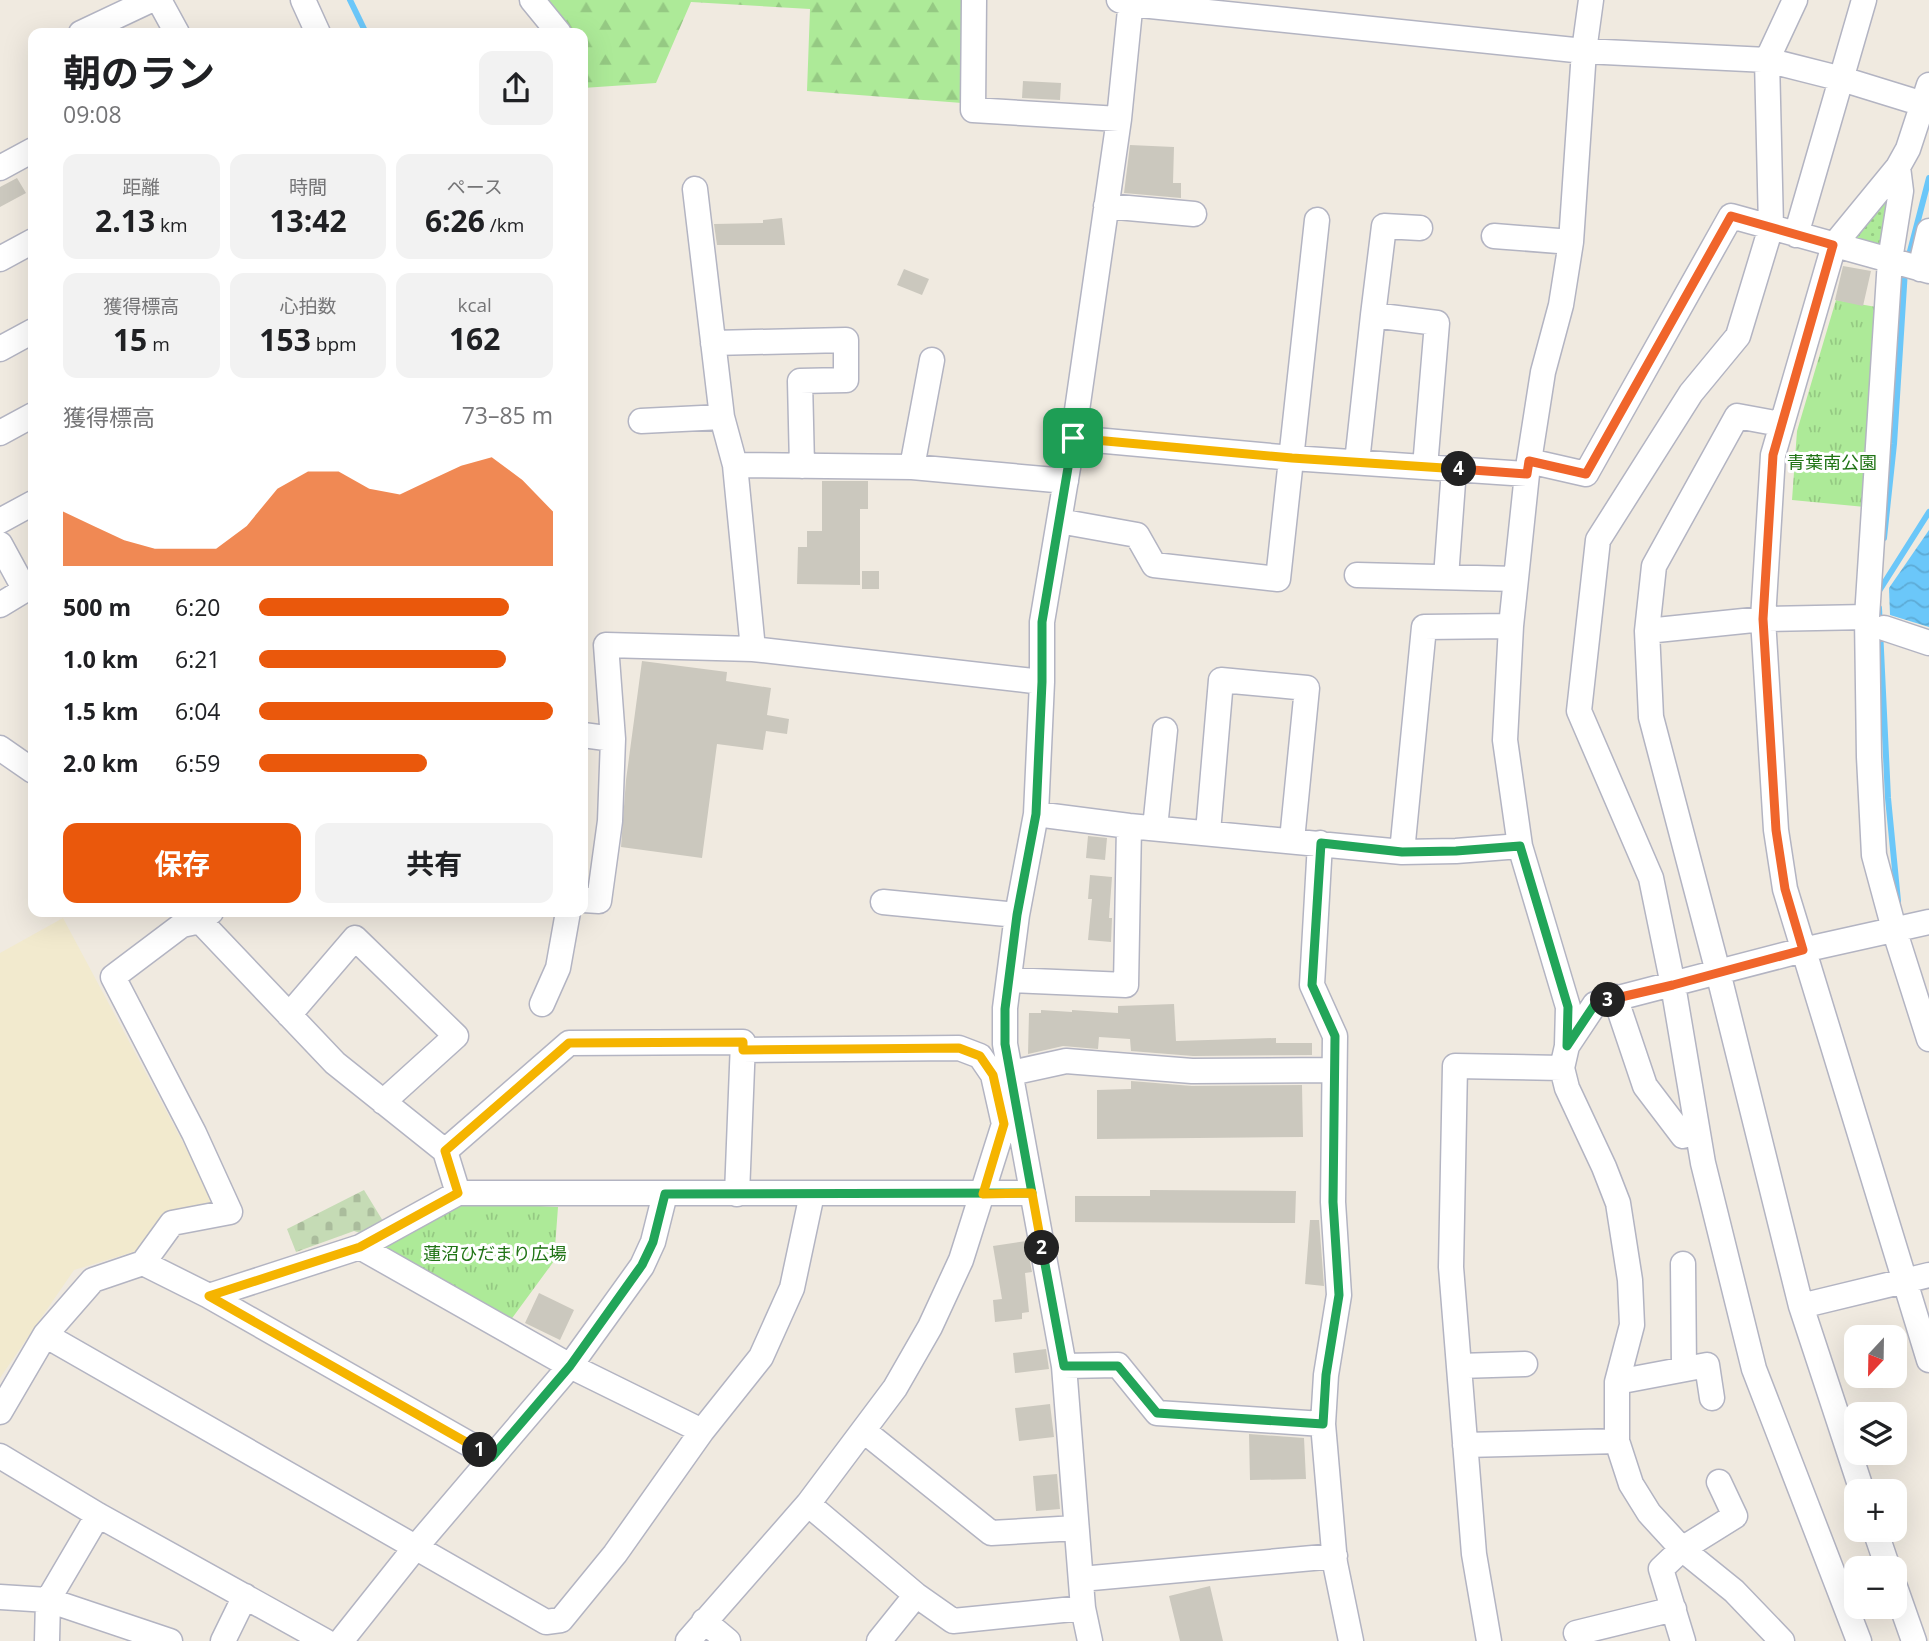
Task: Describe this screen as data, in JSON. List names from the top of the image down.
{
  "parks": ["青葉南公園", "蓮沼ひだまり広場"],
  "north": "bottom",
  "page": {
    "heading": ["朝のラン", "09:08"],
    "stats": [
      ["距離", "2.13 km"],
      ["時間", "13:42"],
      ["ペース", "6:26 /km"],
      ["獲得標高", "15 m"],
      ["心拍数", "153 bpm"],
      ["kcal", "162"]
    ],
    "chart": ["獲得標高", "73–85 m"],
    "pins": [
      "4",
      "3",
      "2",
      "1"
    ],
    "list": [
      {
        "name": "500 m",
        "note": "6:20"
      },
      {
        "name": "1.0 km",
        "note": "6:21"
      },
      {
        "name": "1.5 km",
        "note": "6:04"
      },
      {
        "name": "2.0 km",
        "note": "6:59"
      }
    ],
    "buttons": ["保存", "共有"],
    "map_buttons": ["+", "−"]
  }
}
